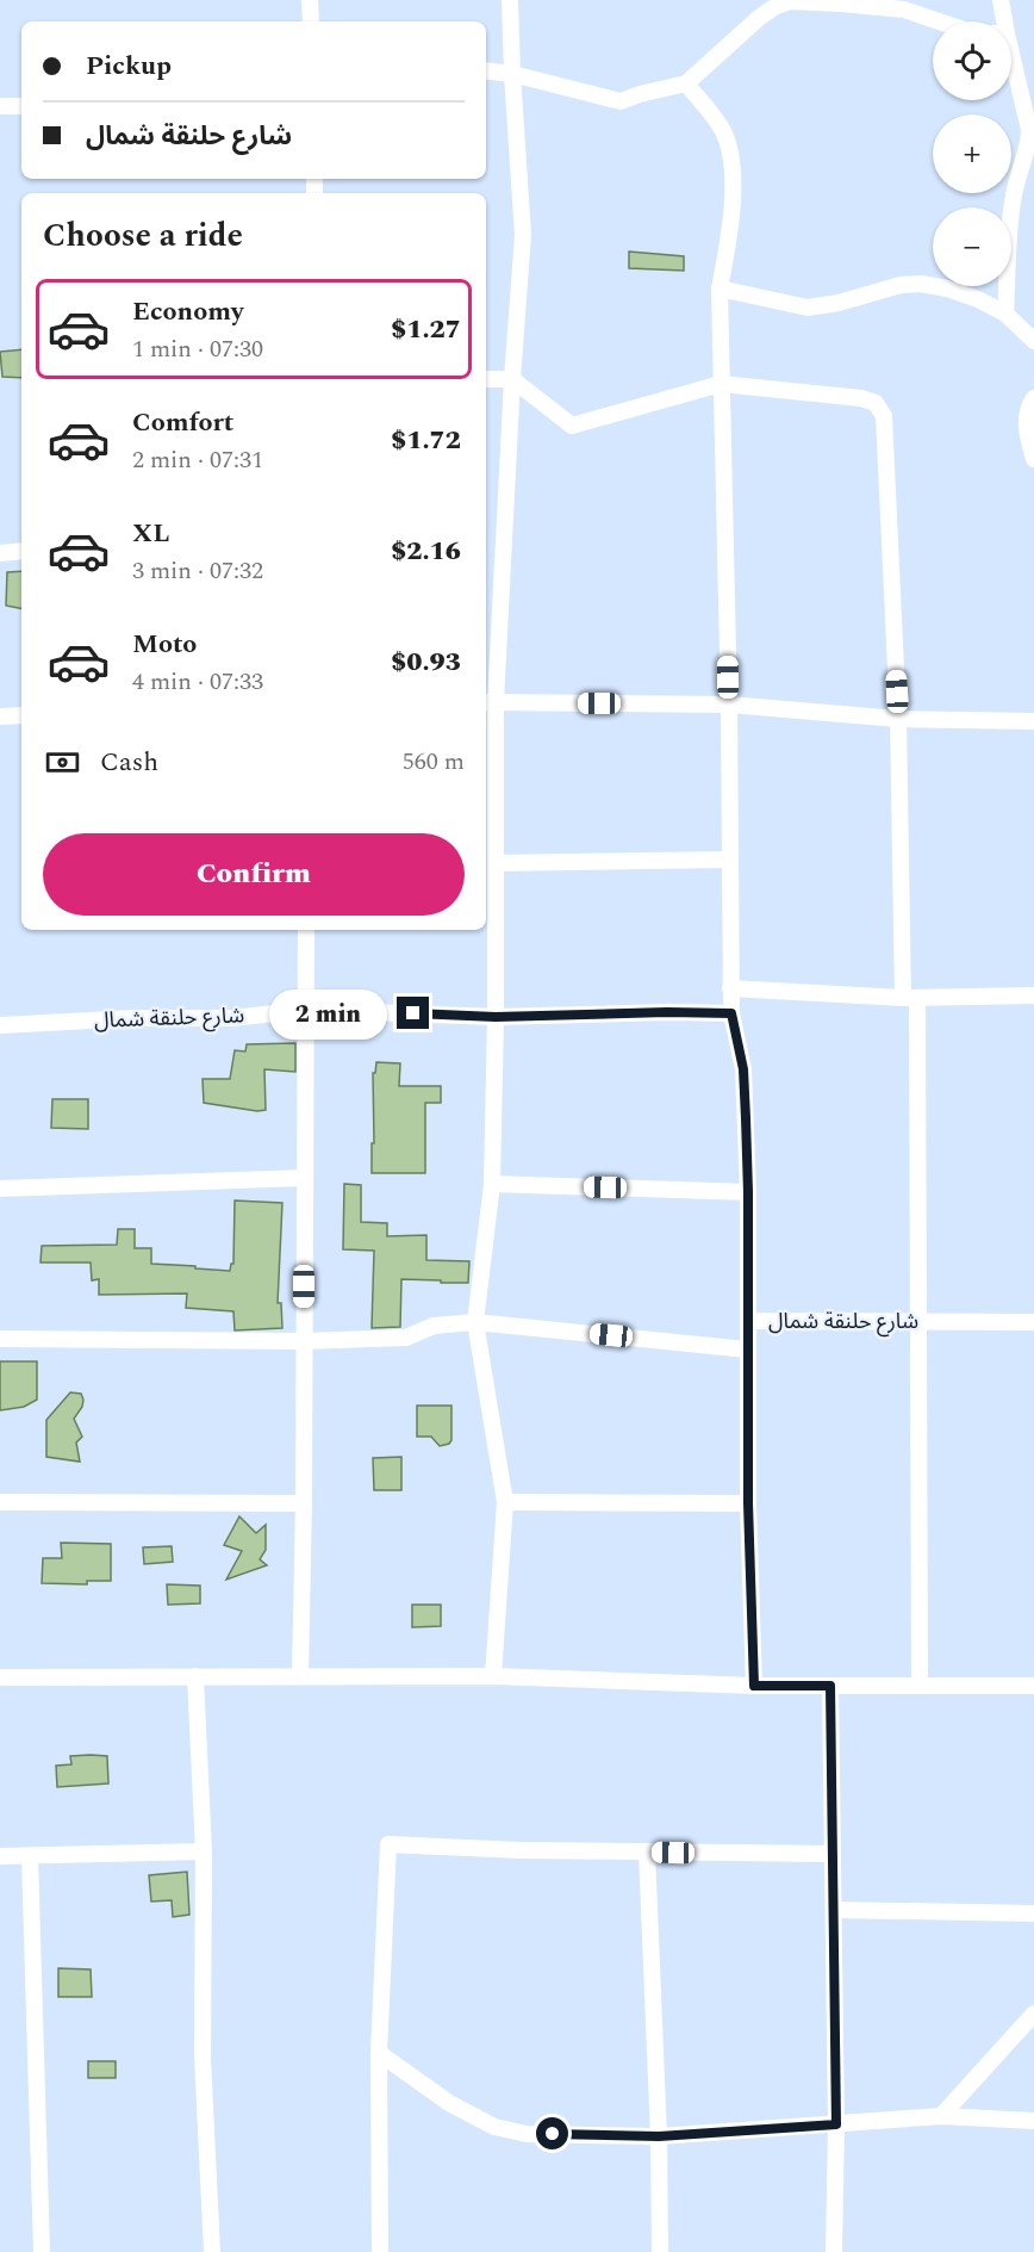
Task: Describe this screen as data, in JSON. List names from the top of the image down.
{
  "streets": {
    "street": ["شارع حلنقة شمال"]
  },
  "page": {
    "map_buttons": ["+", "−"],
    "banner": ["Pickup", "شارع حلنقة شمال"],
    "heading": "Choose a ride",
    "list": [
      {
        "name": "Economy",
        "note": "1 min · 07:30",
        "value": "$1.27"
      },
      {
        "name": "Comfort",
        "note": "2 min · 07:31",
        "value": "$1.72"
      },
      {
        "name": "XL",
        "note": "3 min · 07:32",
        "value": "$2.16"
      },
      {
        "name": "Moto",
        "note": "4 min · 07:33",
        "value": "$0.93"
      }
    ],
    "pay": ["Cash", "560 m"],
    "buttons": "Confirm",
    "bubble": "2 min"
  }
}
